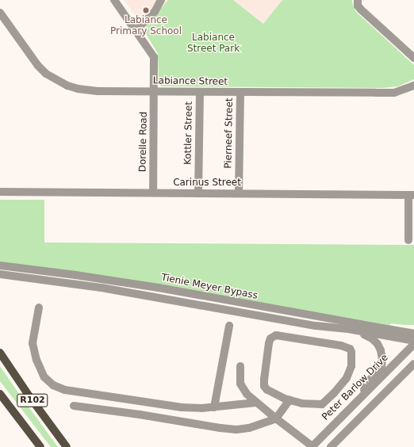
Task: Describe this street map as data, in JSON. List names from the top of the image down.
{
  "streets": {
    "main road": ["R102"],
    "street": [
      "Labiance Street",
      "Kottler Street",
      "Pierneef Street",
      "Dorelle Road",
      "Carinus Street",
      "Tienie Meyer Bypass",
      "Peter Barlow Drive"
    ]
  },
  "crossings": [
    ["Labiance Street", "Kottler Street"],
    ["Labiance Street", "Pierneef Street"],
    ["Labiance Street", "Dorelle Road"],
    ["Kottler Street", "Carinus Street"],
    ["Pierneef Street", "Carinus Street"],
    ["Dorelle Road", "Carinus Street"]
  ],
  "parks": ["Labiance Street Park"],
  "places": ["Labiance Primary School"]
}
